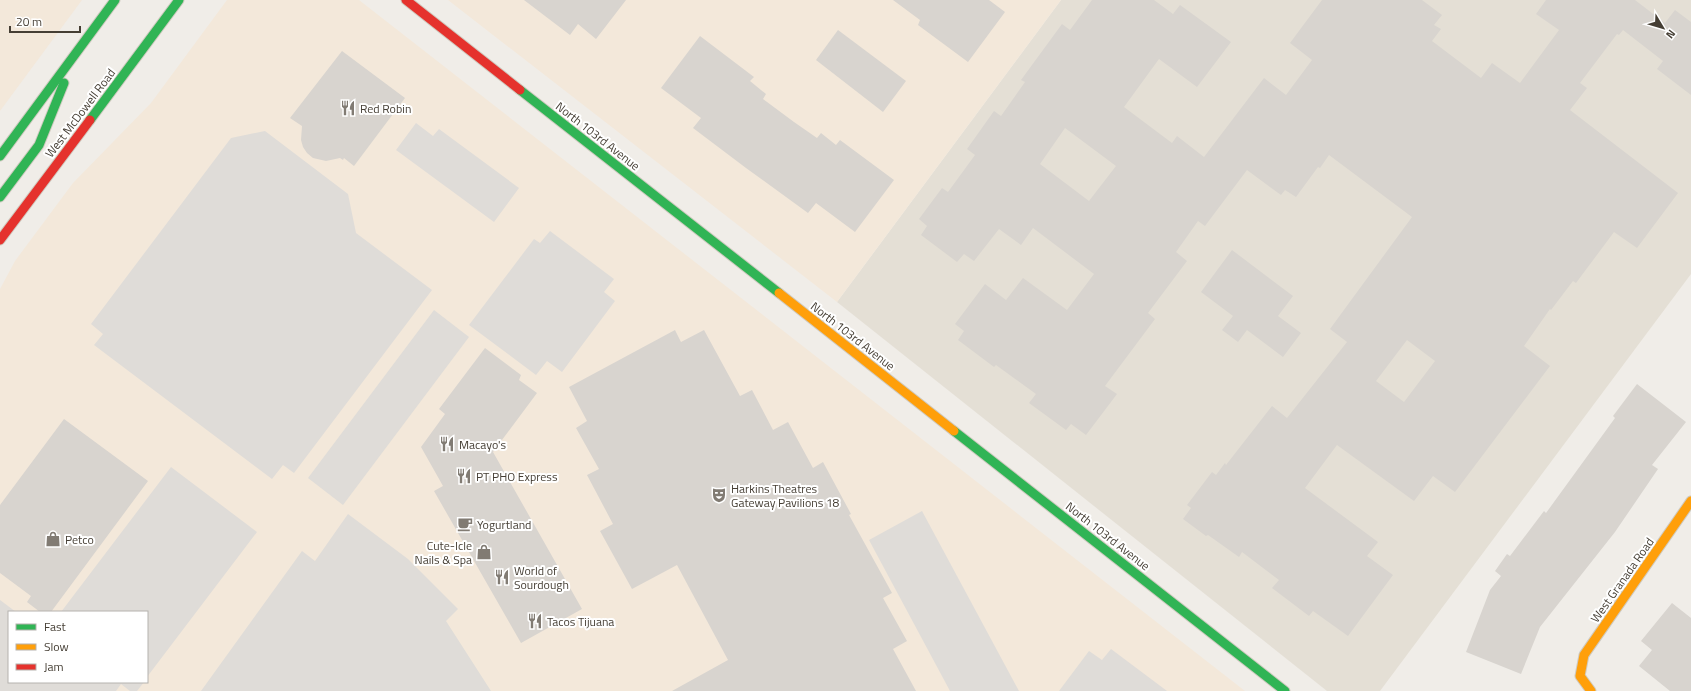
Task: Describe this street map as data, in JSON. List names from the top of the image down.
{
  "streets": {
    "street": ["West McDowell Road", "North 103rd Avenue", "West Granada Road"]
  },
  "places": {
    "restaurant": [
      "Red Robin",
      "Macayo's",
      "PT PHO Express",
      "World of Sourdough",
      "Tacos Tijuana"
    ],
    "theatre": ["Harkins Theatres Gateway Pavilions 18"],
    "cafe": ["Yogurtland"],
    "shop": ["Petco", "Cute-Icle Nails & Spa"]
  },
  "legend": ["Fast", "Slow", "Jam"],
  "scale_bar": "20 m",
  "north": "bottom right"
}
